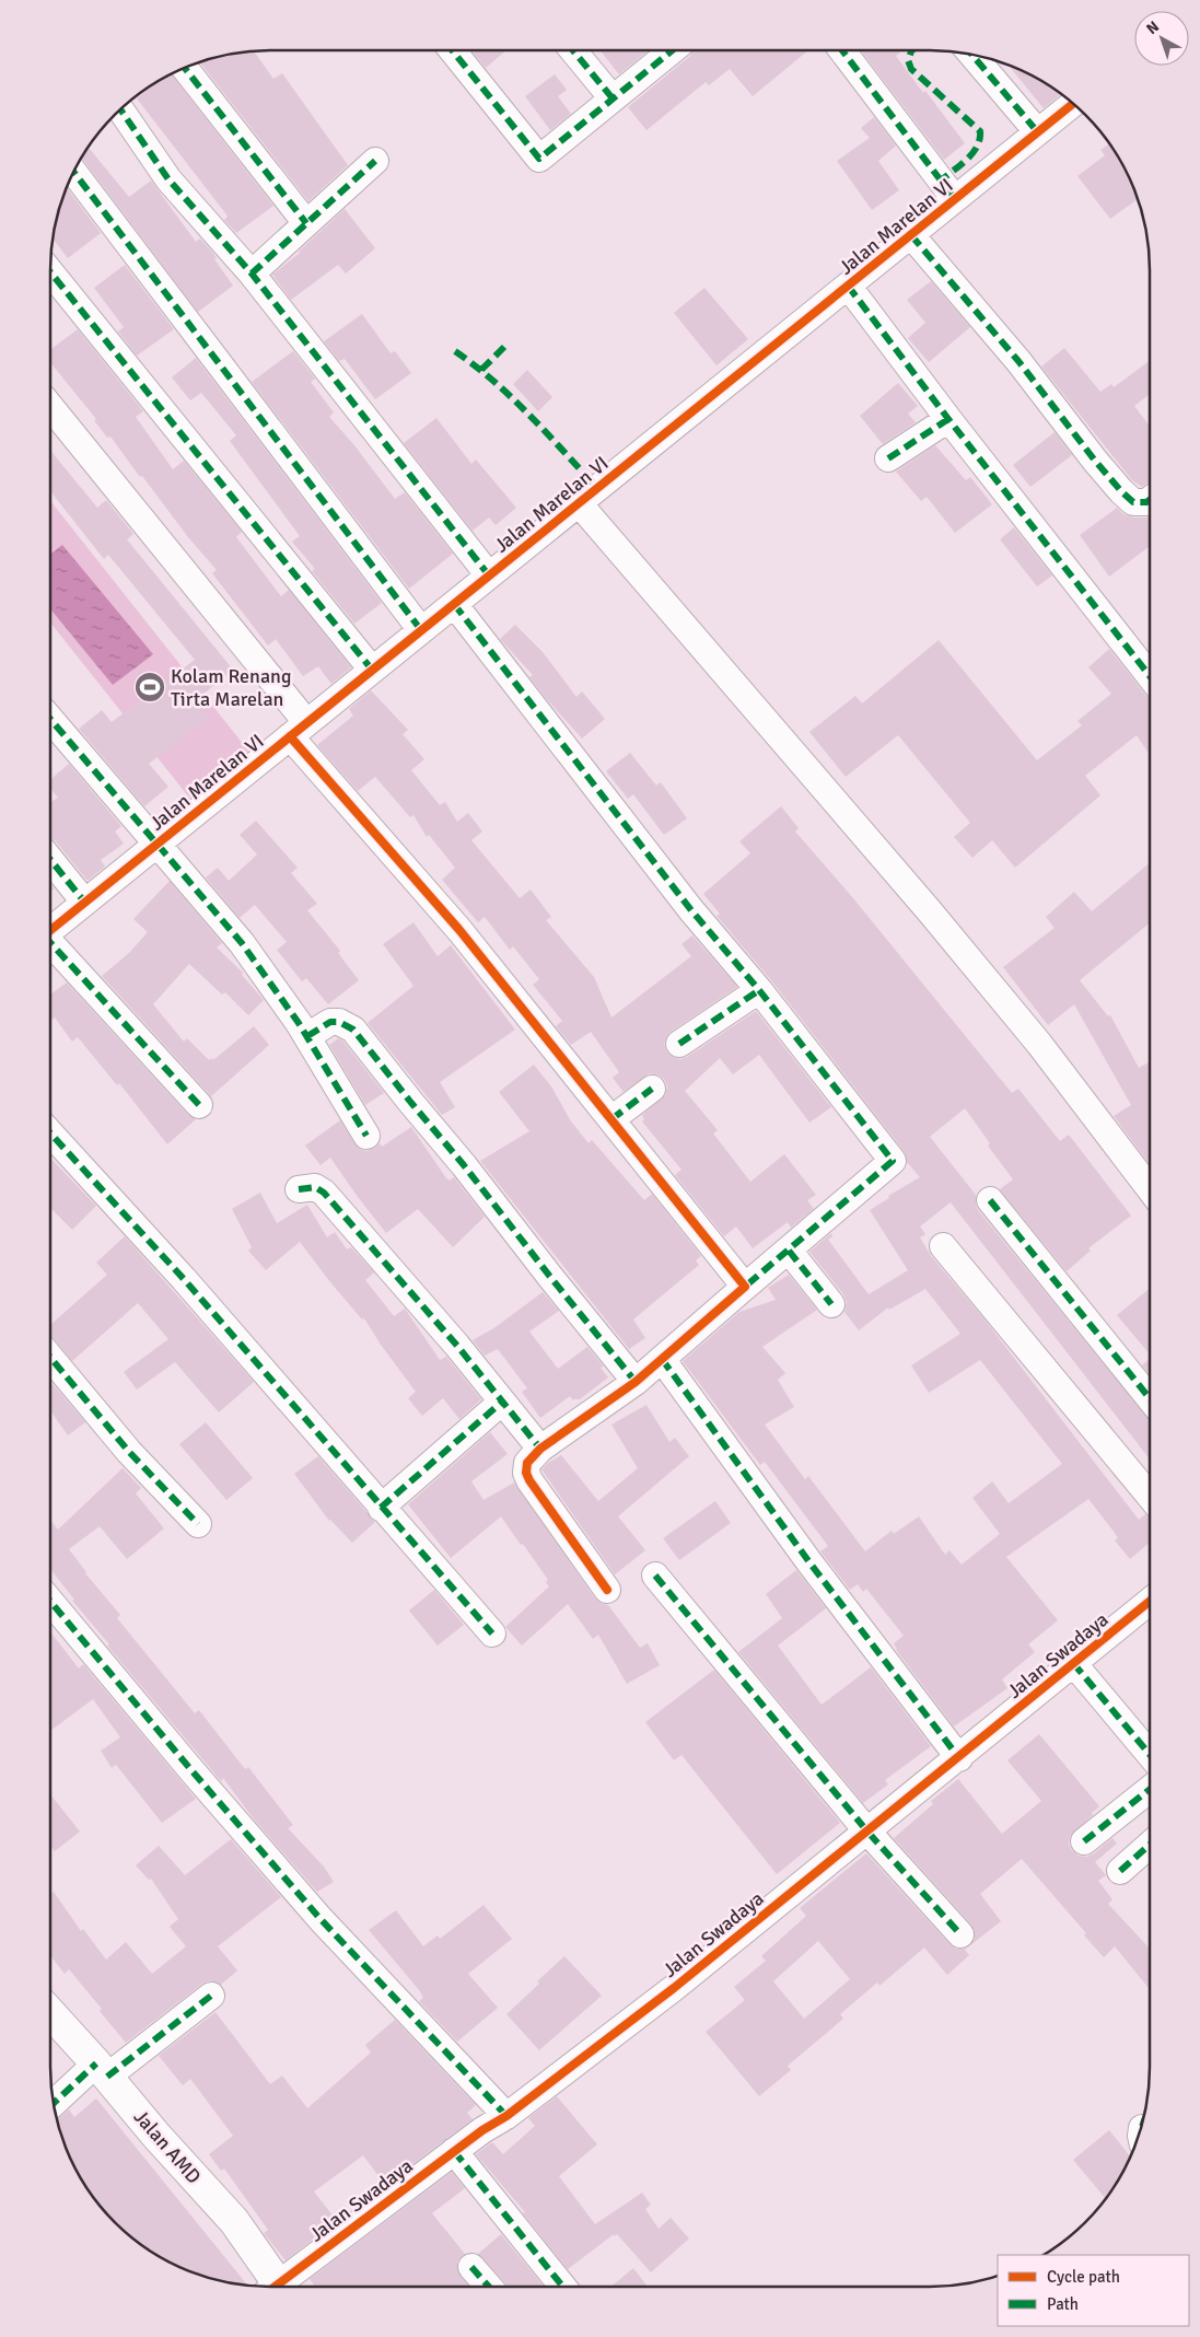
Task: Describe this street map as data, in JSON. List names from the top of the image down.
{
  "streets": {
    "street": ["Jalan Marelan VI", "Jalan Swadaya", "Jalan AMD"]
  },
  "places": {
    "sports": ["Kolam Renang Tirta Marelan"]
  },
  "legend": ["Cycle path", "Path"],
  "north": "top left"
}
